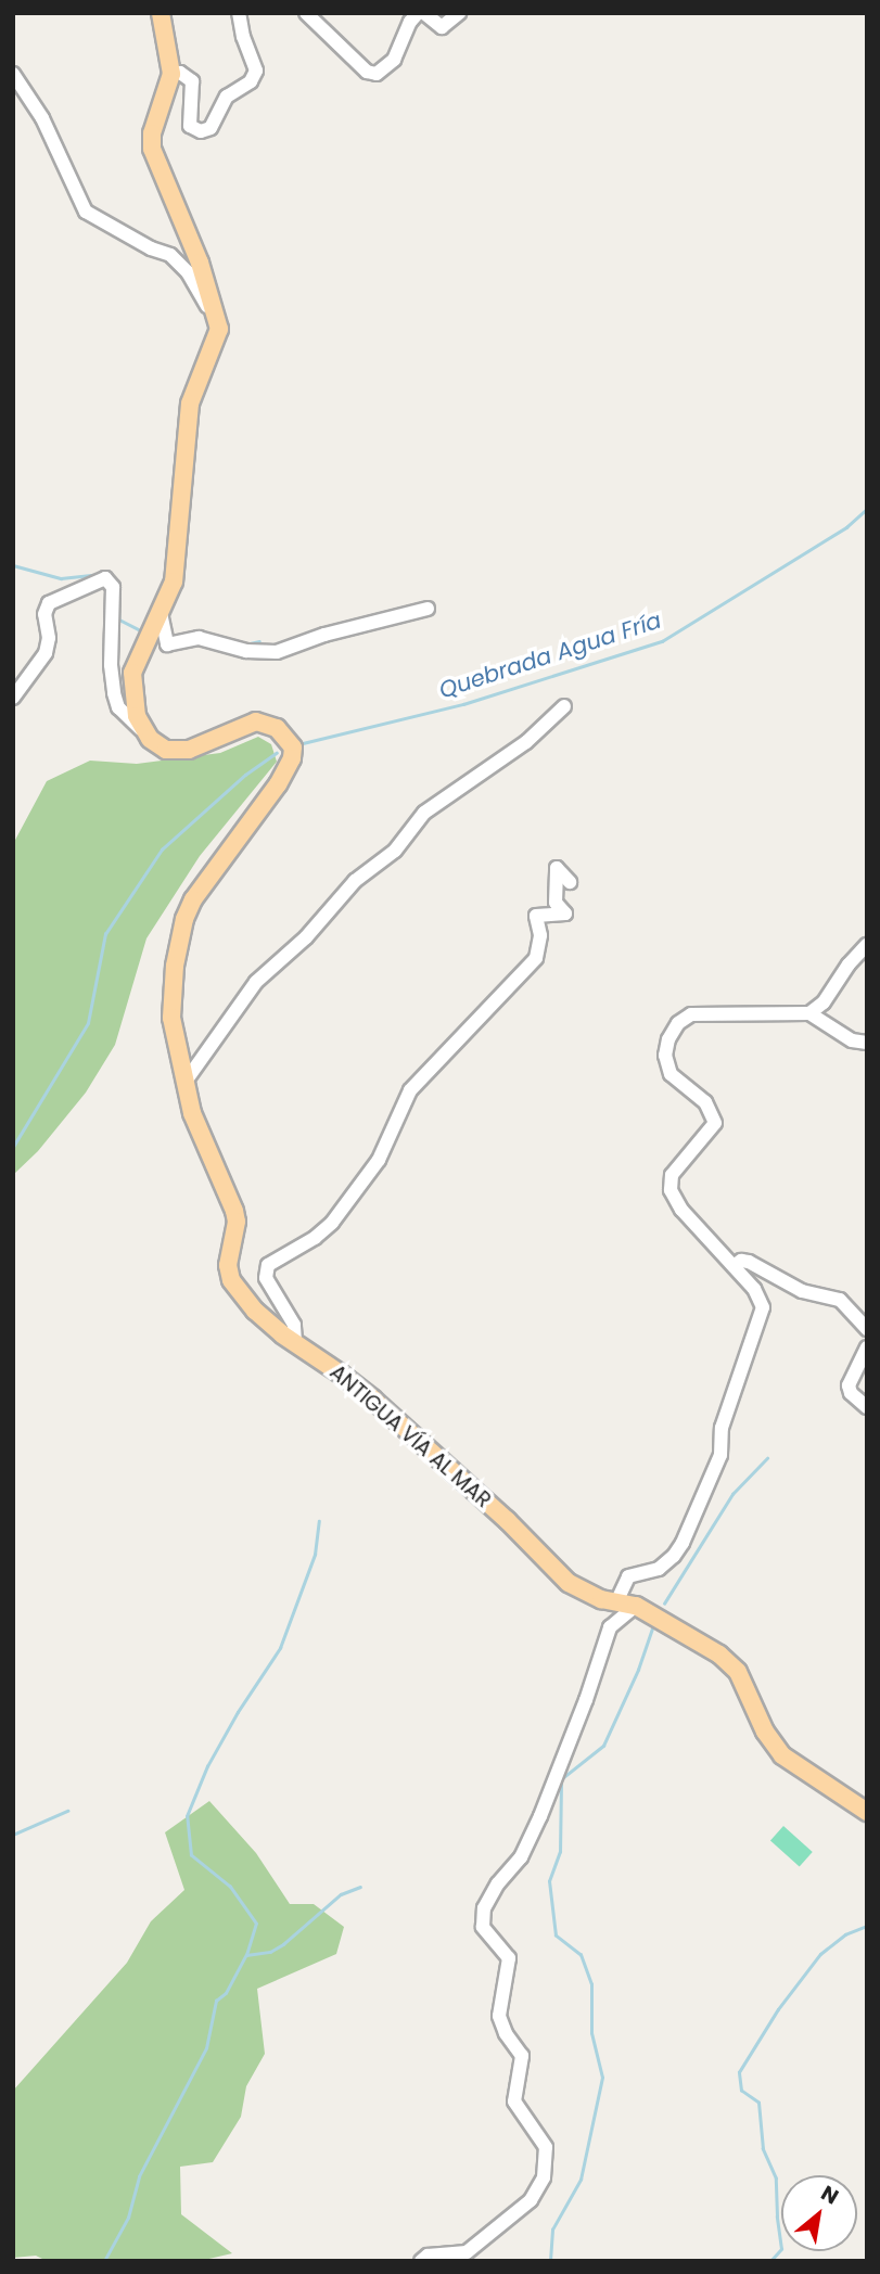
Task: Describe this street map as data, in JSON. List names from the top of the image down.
{
  "streets": {
    "main road": ["ANTIGUA VÍA AL MAR"]
  },
  "water": ["Quebrada Agua Fría"],
  "north": "top right"
}
